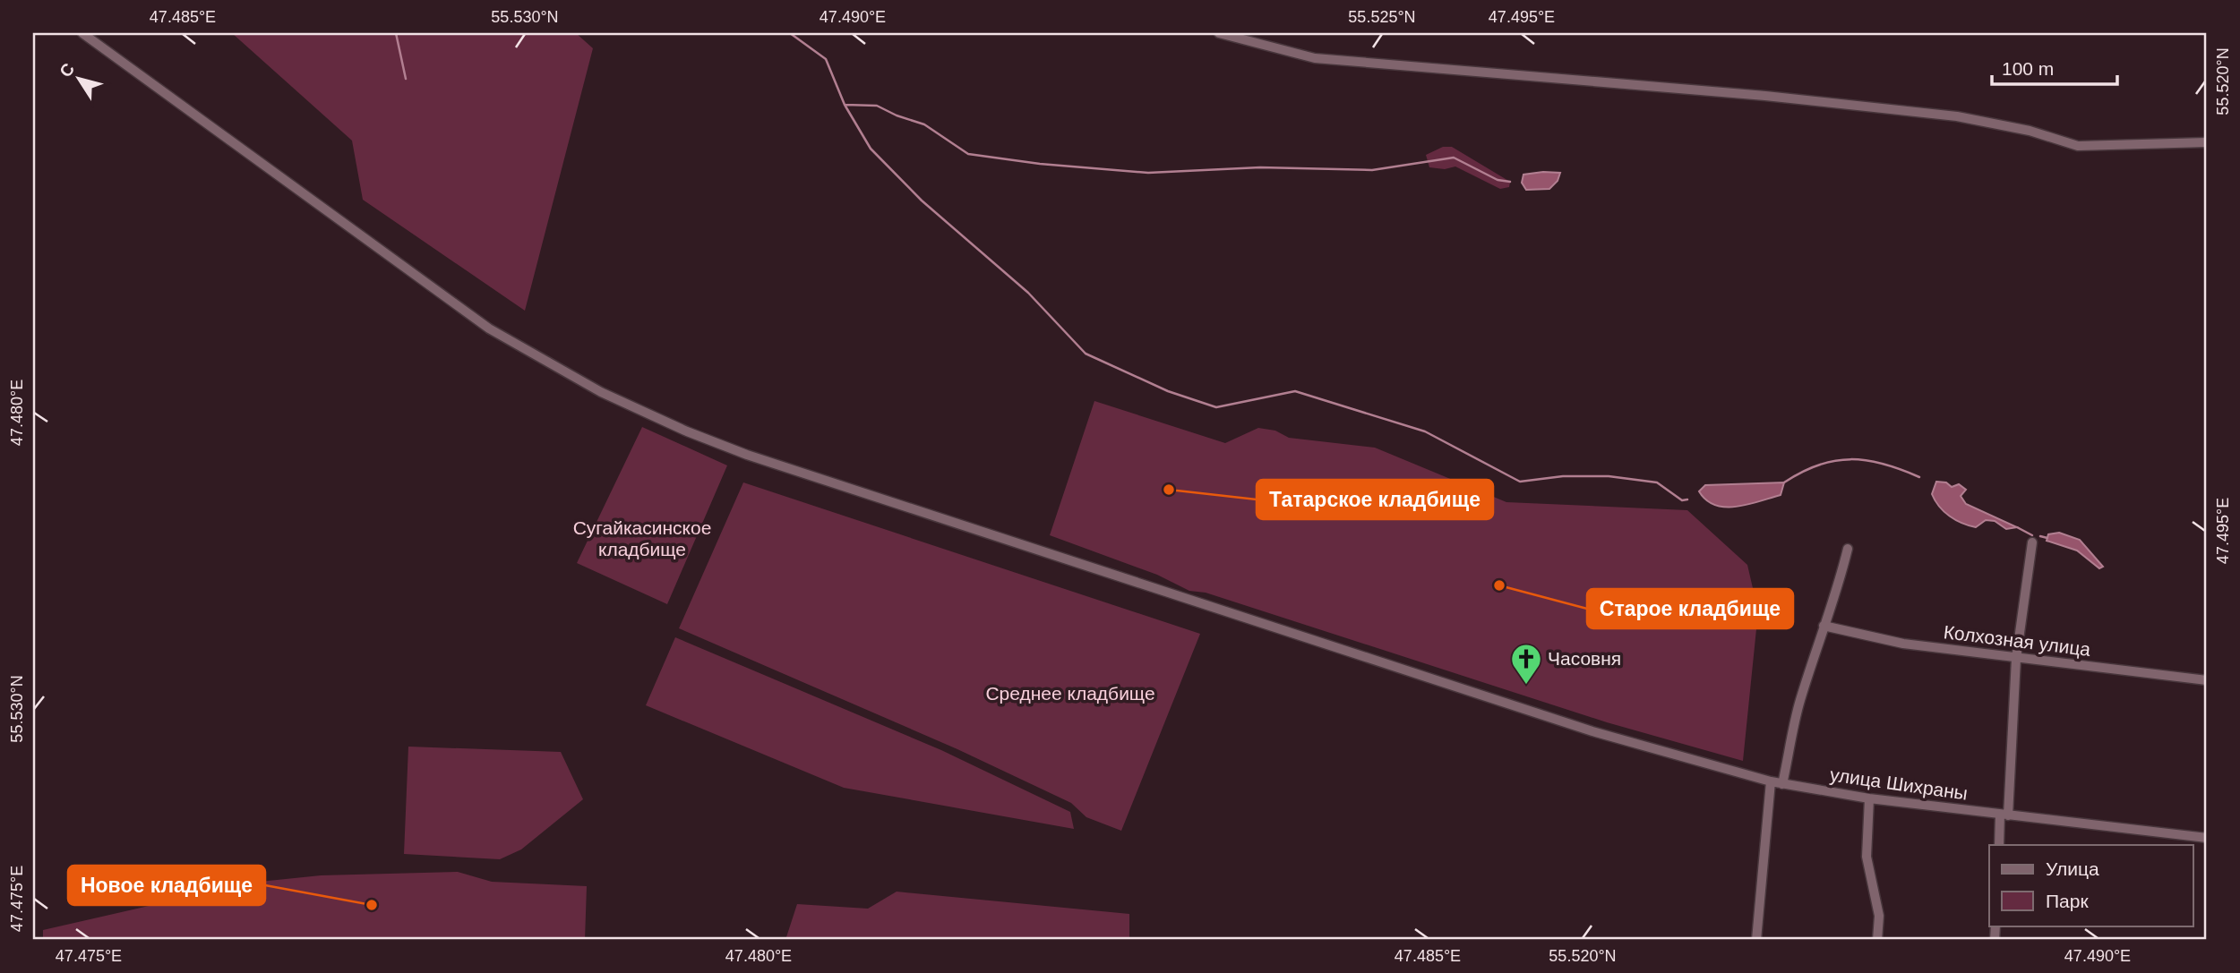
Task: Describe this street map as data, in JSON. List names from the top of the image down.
{
  "streets": {
    "street": ["Колхозная улица", "улица Шихраны"]
  },
  "parks": ["Сугайкасинское кладбище", "Среднее кладбище"],
  "places": {
    "other": ["Татарское кладбище", "Старое кладбище", "Новое кладбище"],
    "church": ["Часовня"]
  },
  "legend": ["Улица", "Парк"],
  "scale_bar": "100 m",
  "north": "top left",
  "coordinates": [
    "47.485°E",
    "55.530°N",
    "47.490°E",
    "55.525°N",
    "47.495°E",
    "55.520°N",
    "47.480°E",
    "47.475°E"
  ]
}
